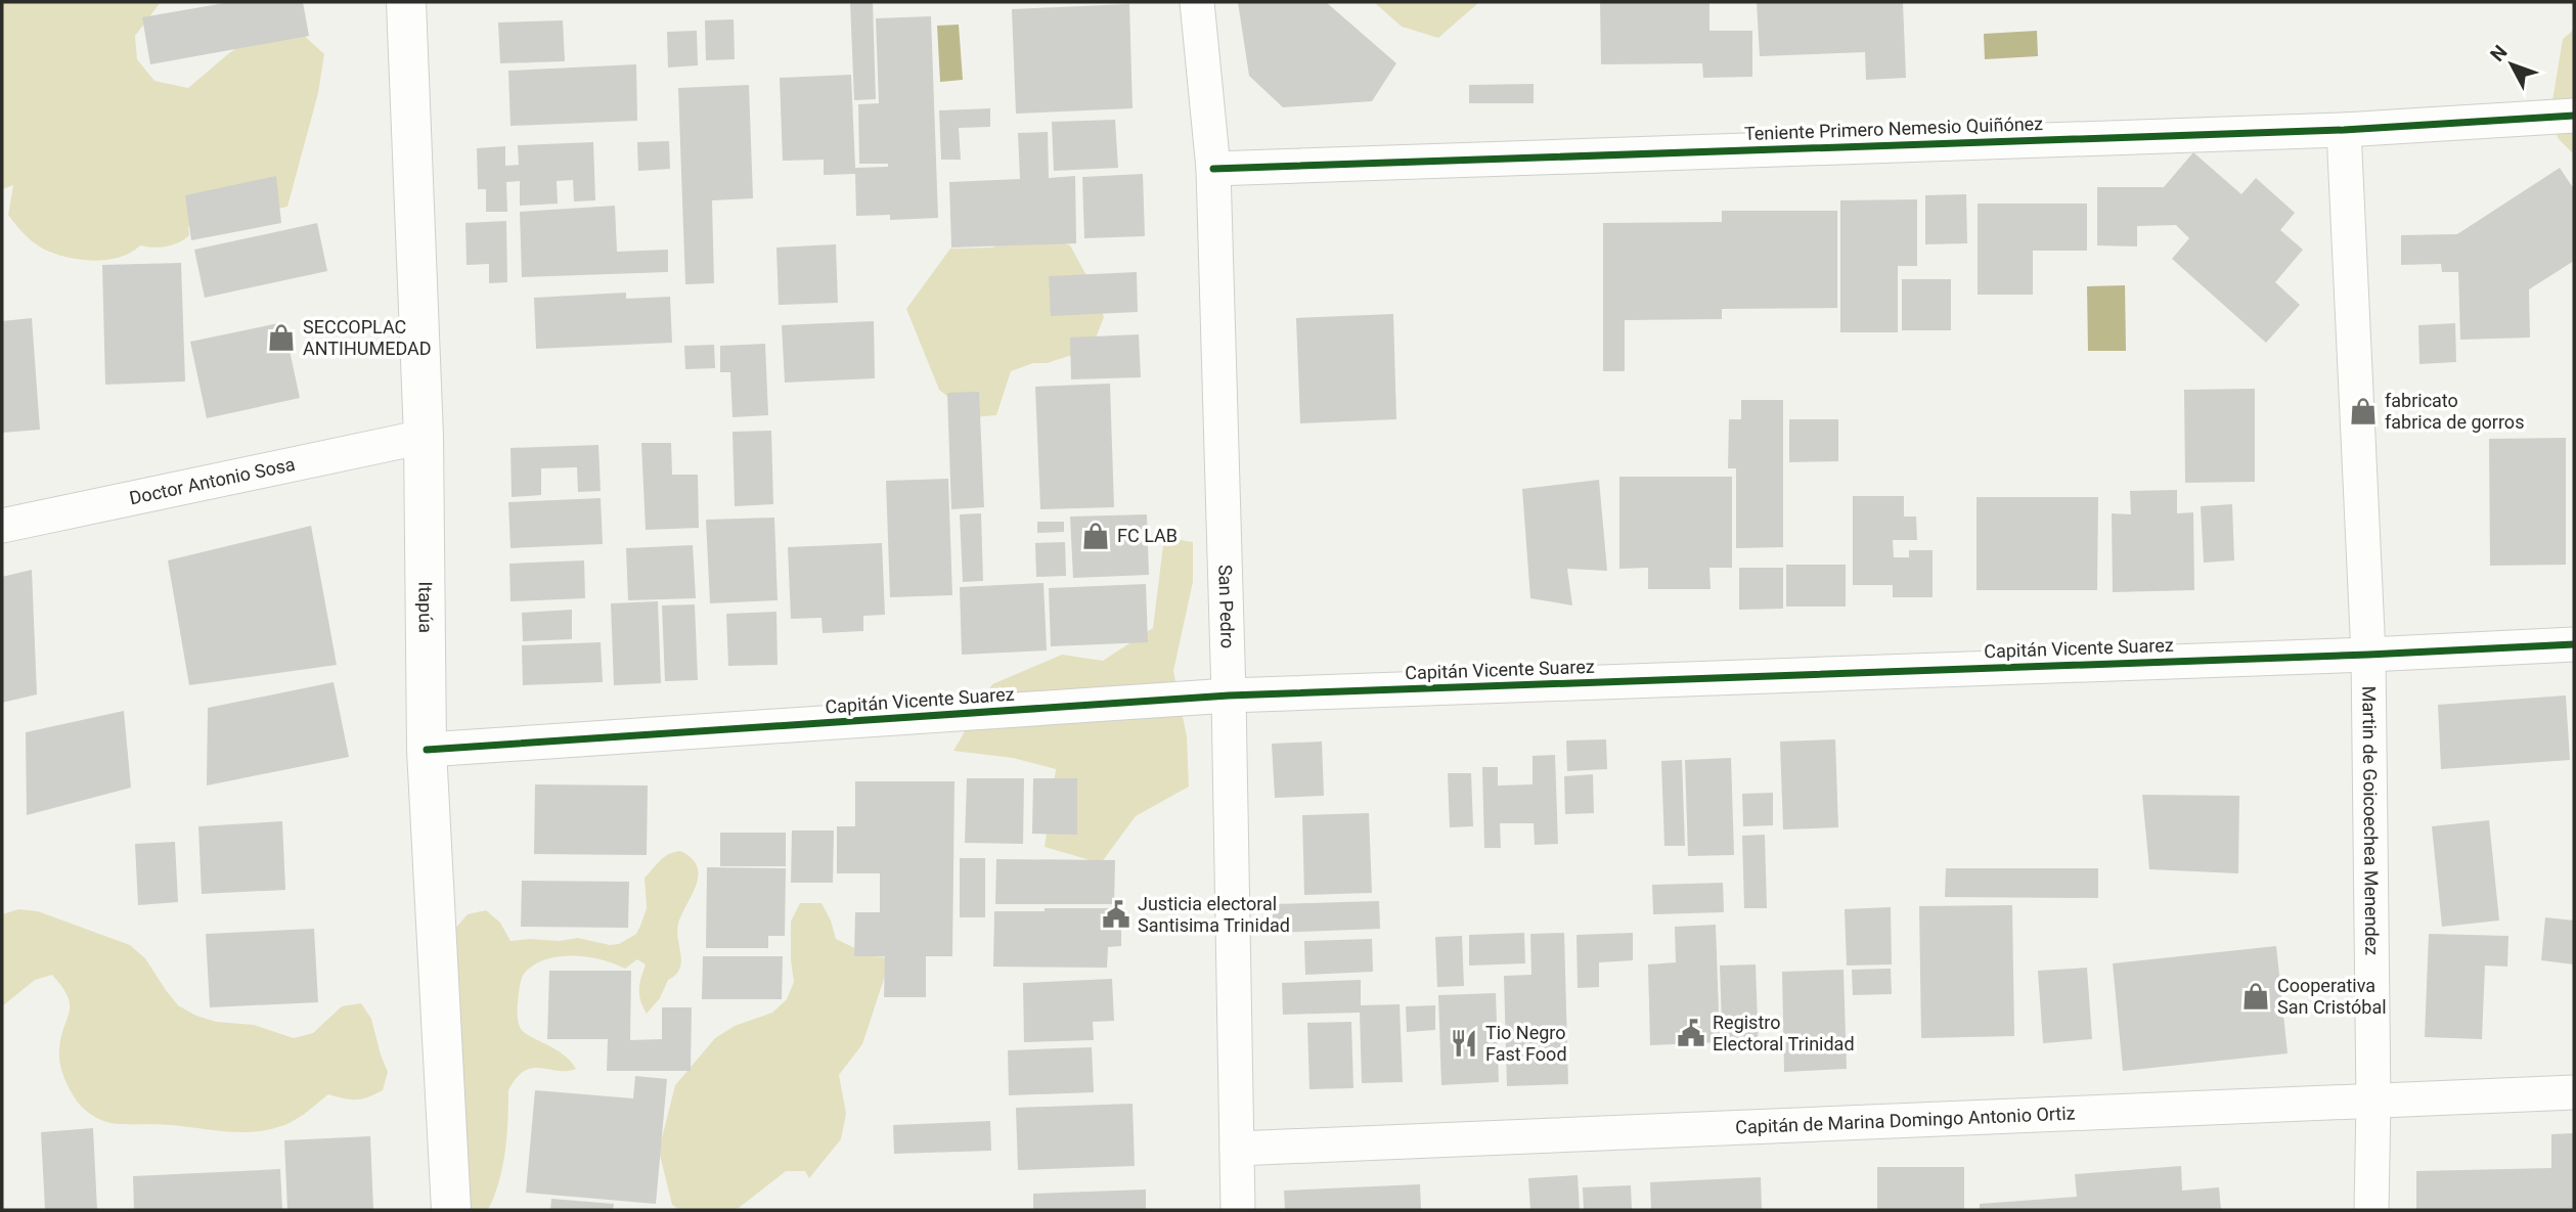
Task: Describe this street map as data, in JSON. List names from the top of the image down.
{
  "streets": {
    "street": [
      "Teniente Primero Nemesio Quiñónez",
      "Doctor Antonio Sosa",
      "San Pedro",
      "Itapúa",
      "Capitán Vicente Suarez",
      "Martin de Goicoechea Menendez",
      "Capitán de Marina Domingo Antonio Ortiz"
    ]
  },
  "crossings": [
    ["Teniente Primero Nemesio Quiñónez", "San Pedro"],
    ["Teniente Primero Nemesio Quiñónez", "Martin de Goicoechea Menendez"],
    ["Doctor Antonio Sosa", "Itapúa"],
    ["San Pedro", "Capitán Vicente Suarez"],
    ["San Pedro", "Capitán de Marina Domingo Antonio Ortiz"],
    ["Itapúa", "Capitán Vicente Suarez"],
    ["Capitán Vicente Suarez", "Martin de Goicoechea Menendez"],
    ["Martin de Goicoechea Menendez", "Capitán de Marina Domingo Antonio Ortiz"]
  ],
  "places": {
    "shop": [
      "SECCOPLAC ANTIHUMEDAD",
      "fabricato fabrica de gorros",
      "FC LAB",
      "Cooperativa San Cristóbal"
    ],
    "public building": ["Justicia electoral Santisima Trinidad", "Registro Electoral Trinidad"],
    "restaurant": ["Tio Negro Fast Food"]
  },
  "north": "top left"
}
